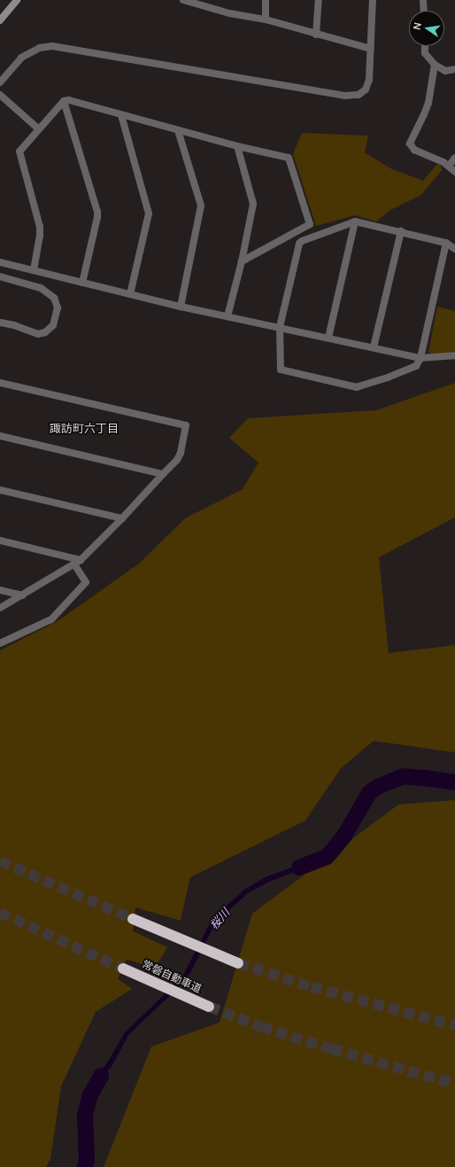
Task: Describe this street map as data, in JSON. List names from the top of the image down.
{
  "streets": {
    "highway": ["常磐自動車道"]
  },
  "districts": ["諏訪町六丁目"],
  "water": ["桜川"],
  "north": "left"
}
